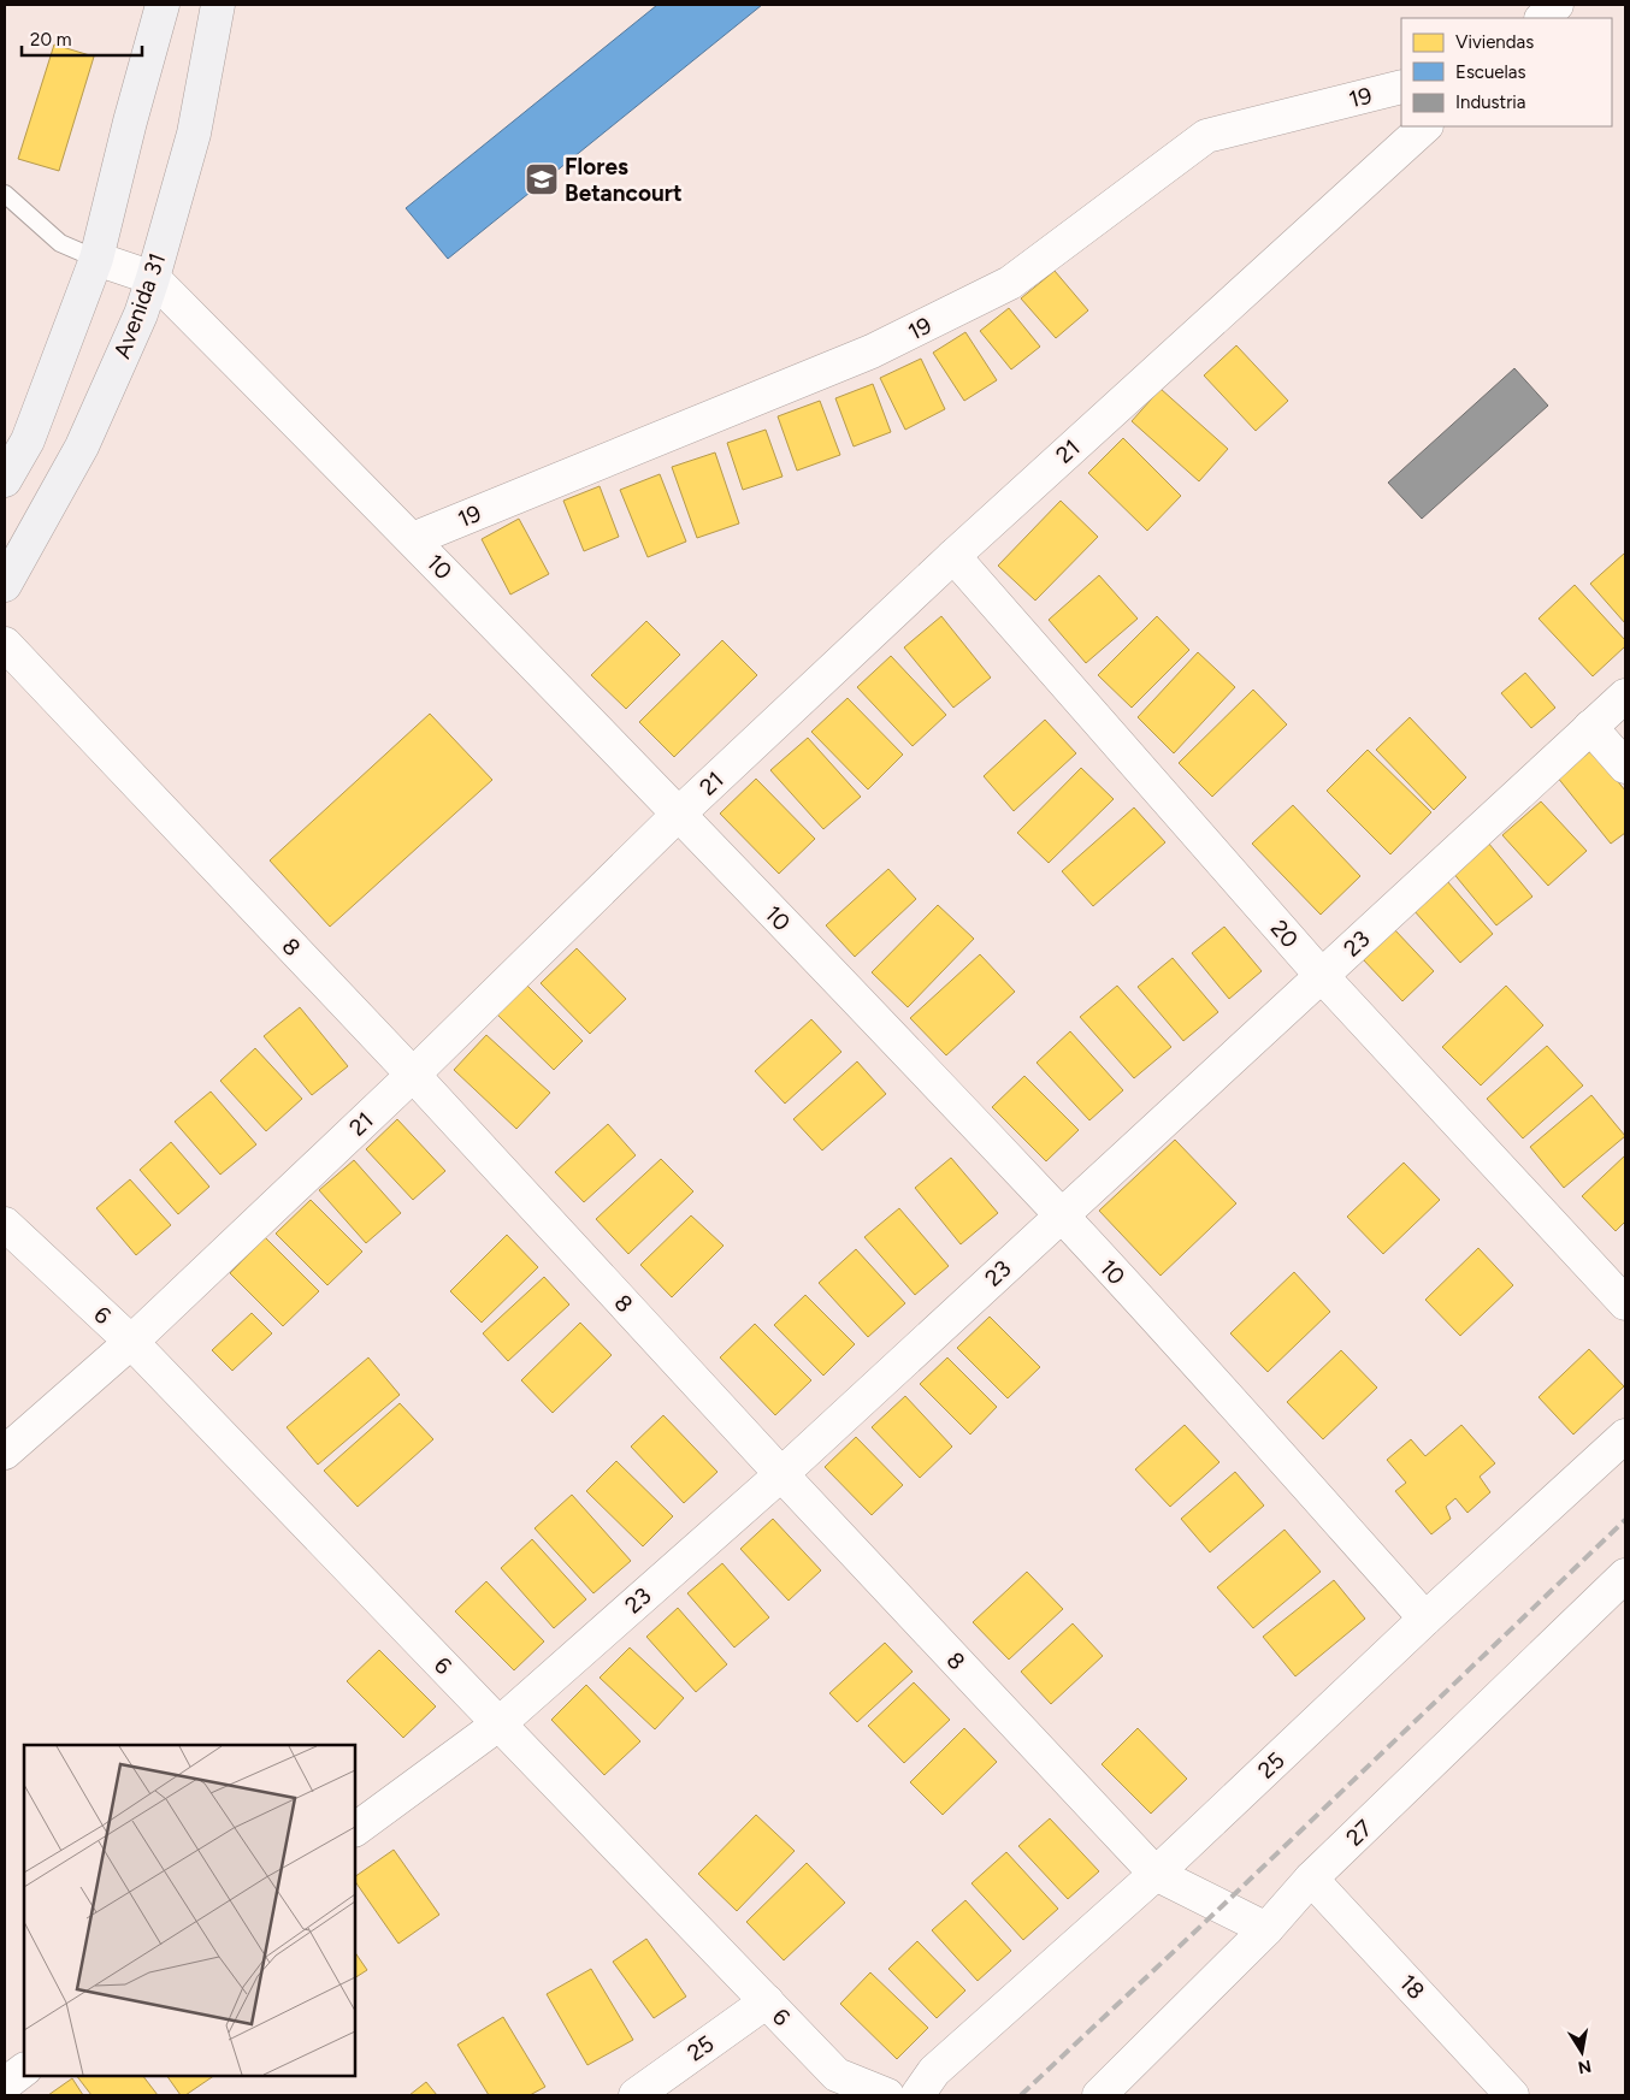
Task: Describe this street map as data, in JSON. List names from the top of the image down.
{
  "streets": {
    "street": [
      "19",
      "Avenida 31",
      "21",
      "10",
      "20",
      "23",
      "8",
      "6",
      "25",
      "27",
      "18"
    ]
  },
  "crossings": [
    ["19", "10"],
    ["Avenida 31", "10"],
    ["21", "10"],
    ["21", "20"],
    ["21", "8"],
    ["21", "6"],
    ["10", "23"],
    ["10", "25"],
    ["20", "23"],
    ["23", "8"],
    ["23", "6"],
    ["8", "25"],
    ["8", "27"],
    ["6", "25"],
    ["27", "18"]
  ],
  "places": {
    "school or university": ["Flores Betancourt"]
  },
  "legend": ["Viviendas", "Escuelas", "Industria"],
  "scale_bar": "20 m",
  "north": "bottom"
}
